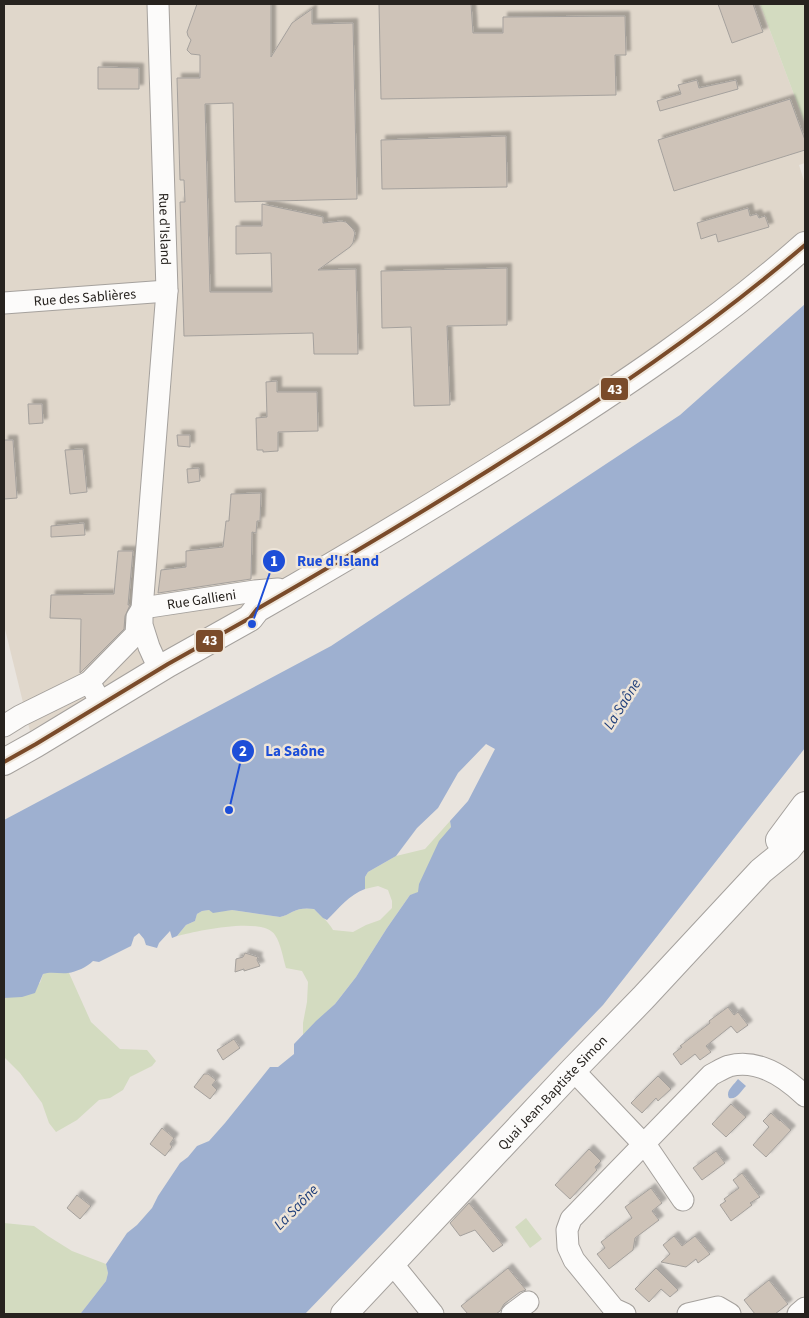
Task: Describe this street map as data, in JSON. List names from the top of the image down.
{
  "streets": {
    "main road": ["Quai Jean-Baptiste Simon"],
    "street": ["Rue d'Island", "Rue des Sablières", "Rue Gallieni"]
  },
  "crossings": [
    ["Rue d'Island", "Rue des Sablières"],
    ["Rue d'Island", "Rue Gallieni"]
  ],
  "water": ["La Saône"],
  "places": ["Rue d'Island", "La Saône"],
  "lines": ["transit line 43"]
}
